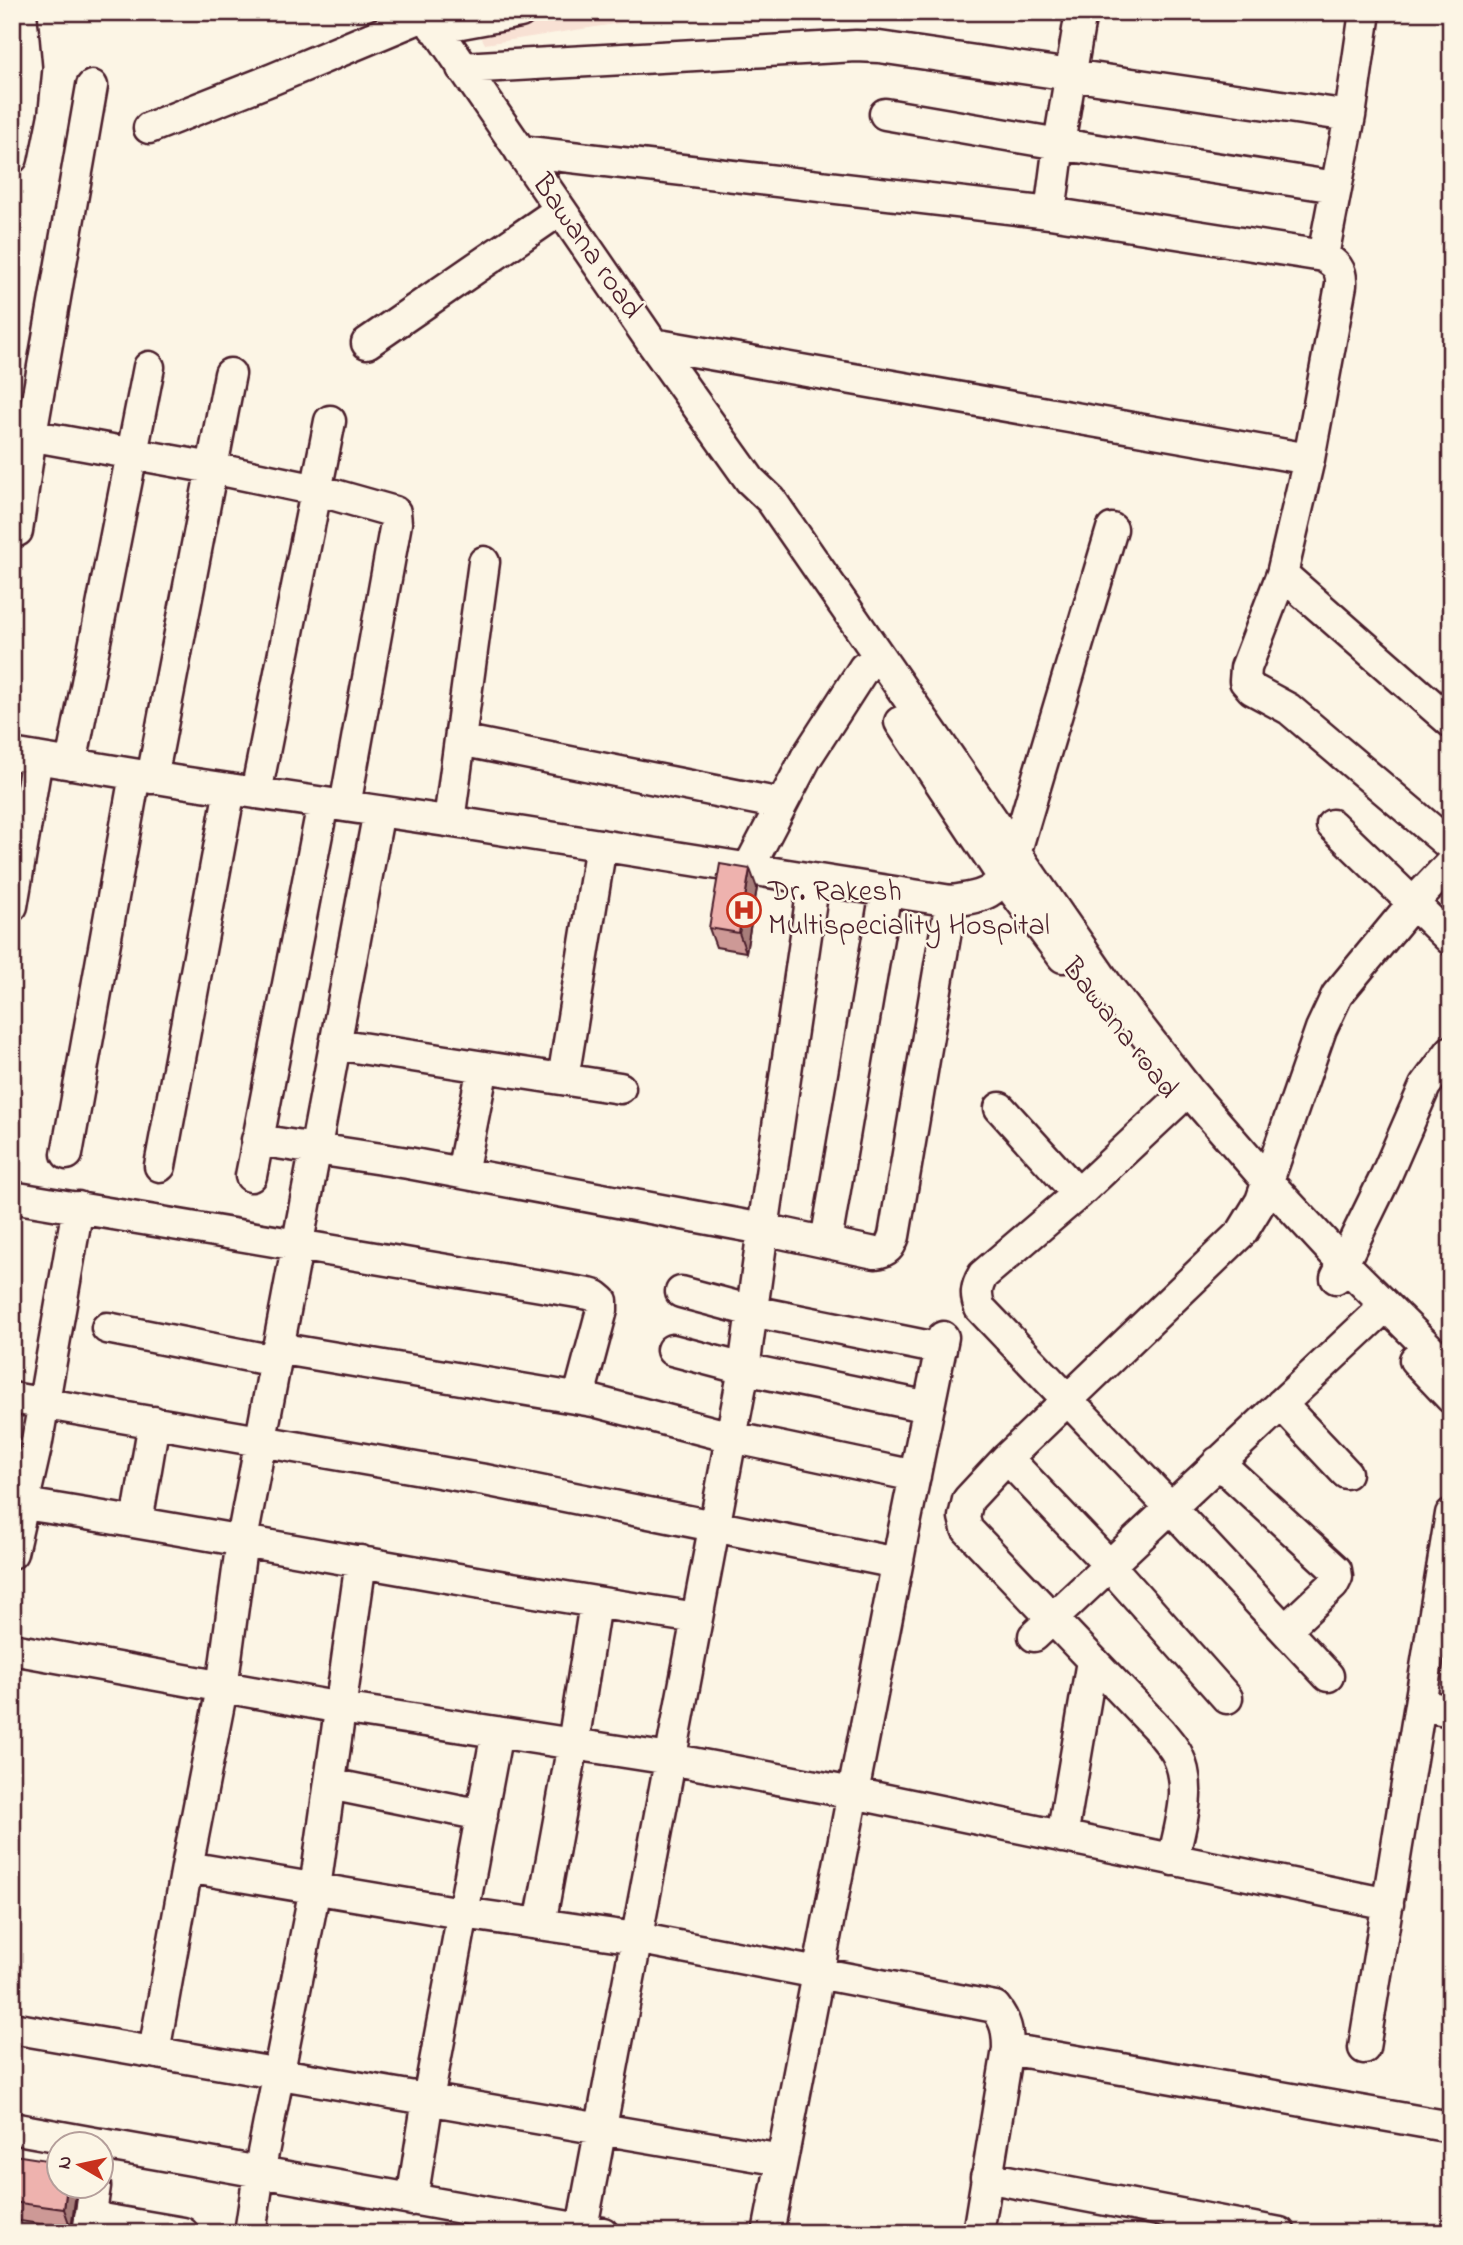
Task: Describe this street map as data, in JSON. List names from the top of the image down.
{
  "streets": {
    "street": ["Bawana road"]
  },
  "places": {
    "hospital": ["Dr. Rakesh Multispeciality Hospital"]
  },
  "north": "left"
}
